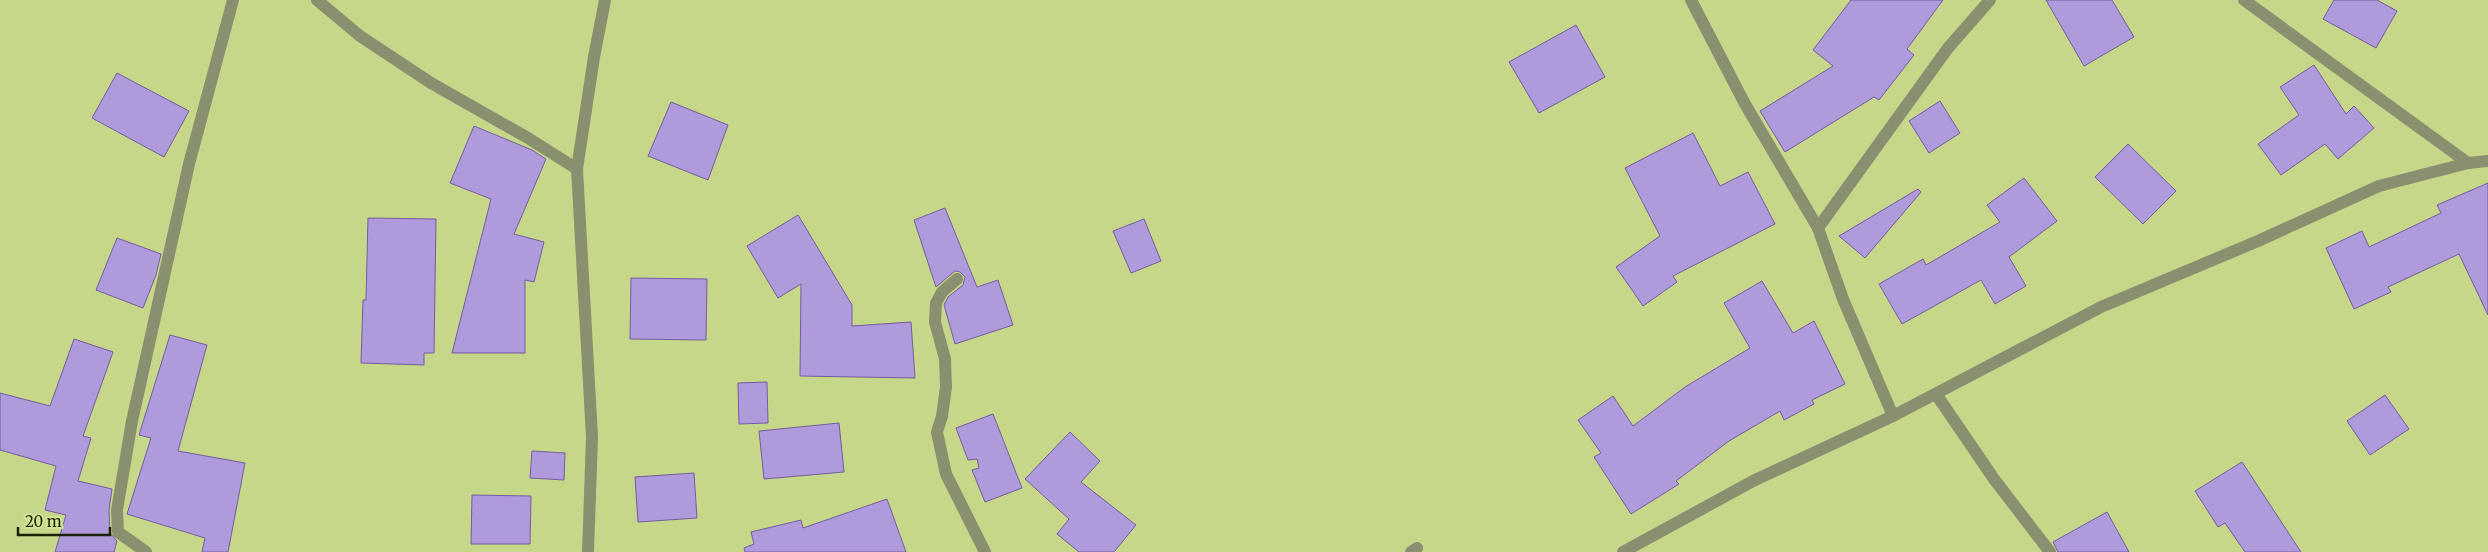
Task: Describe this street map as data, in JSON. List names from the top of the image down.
{
  "scale_bar": "20 m"
}
